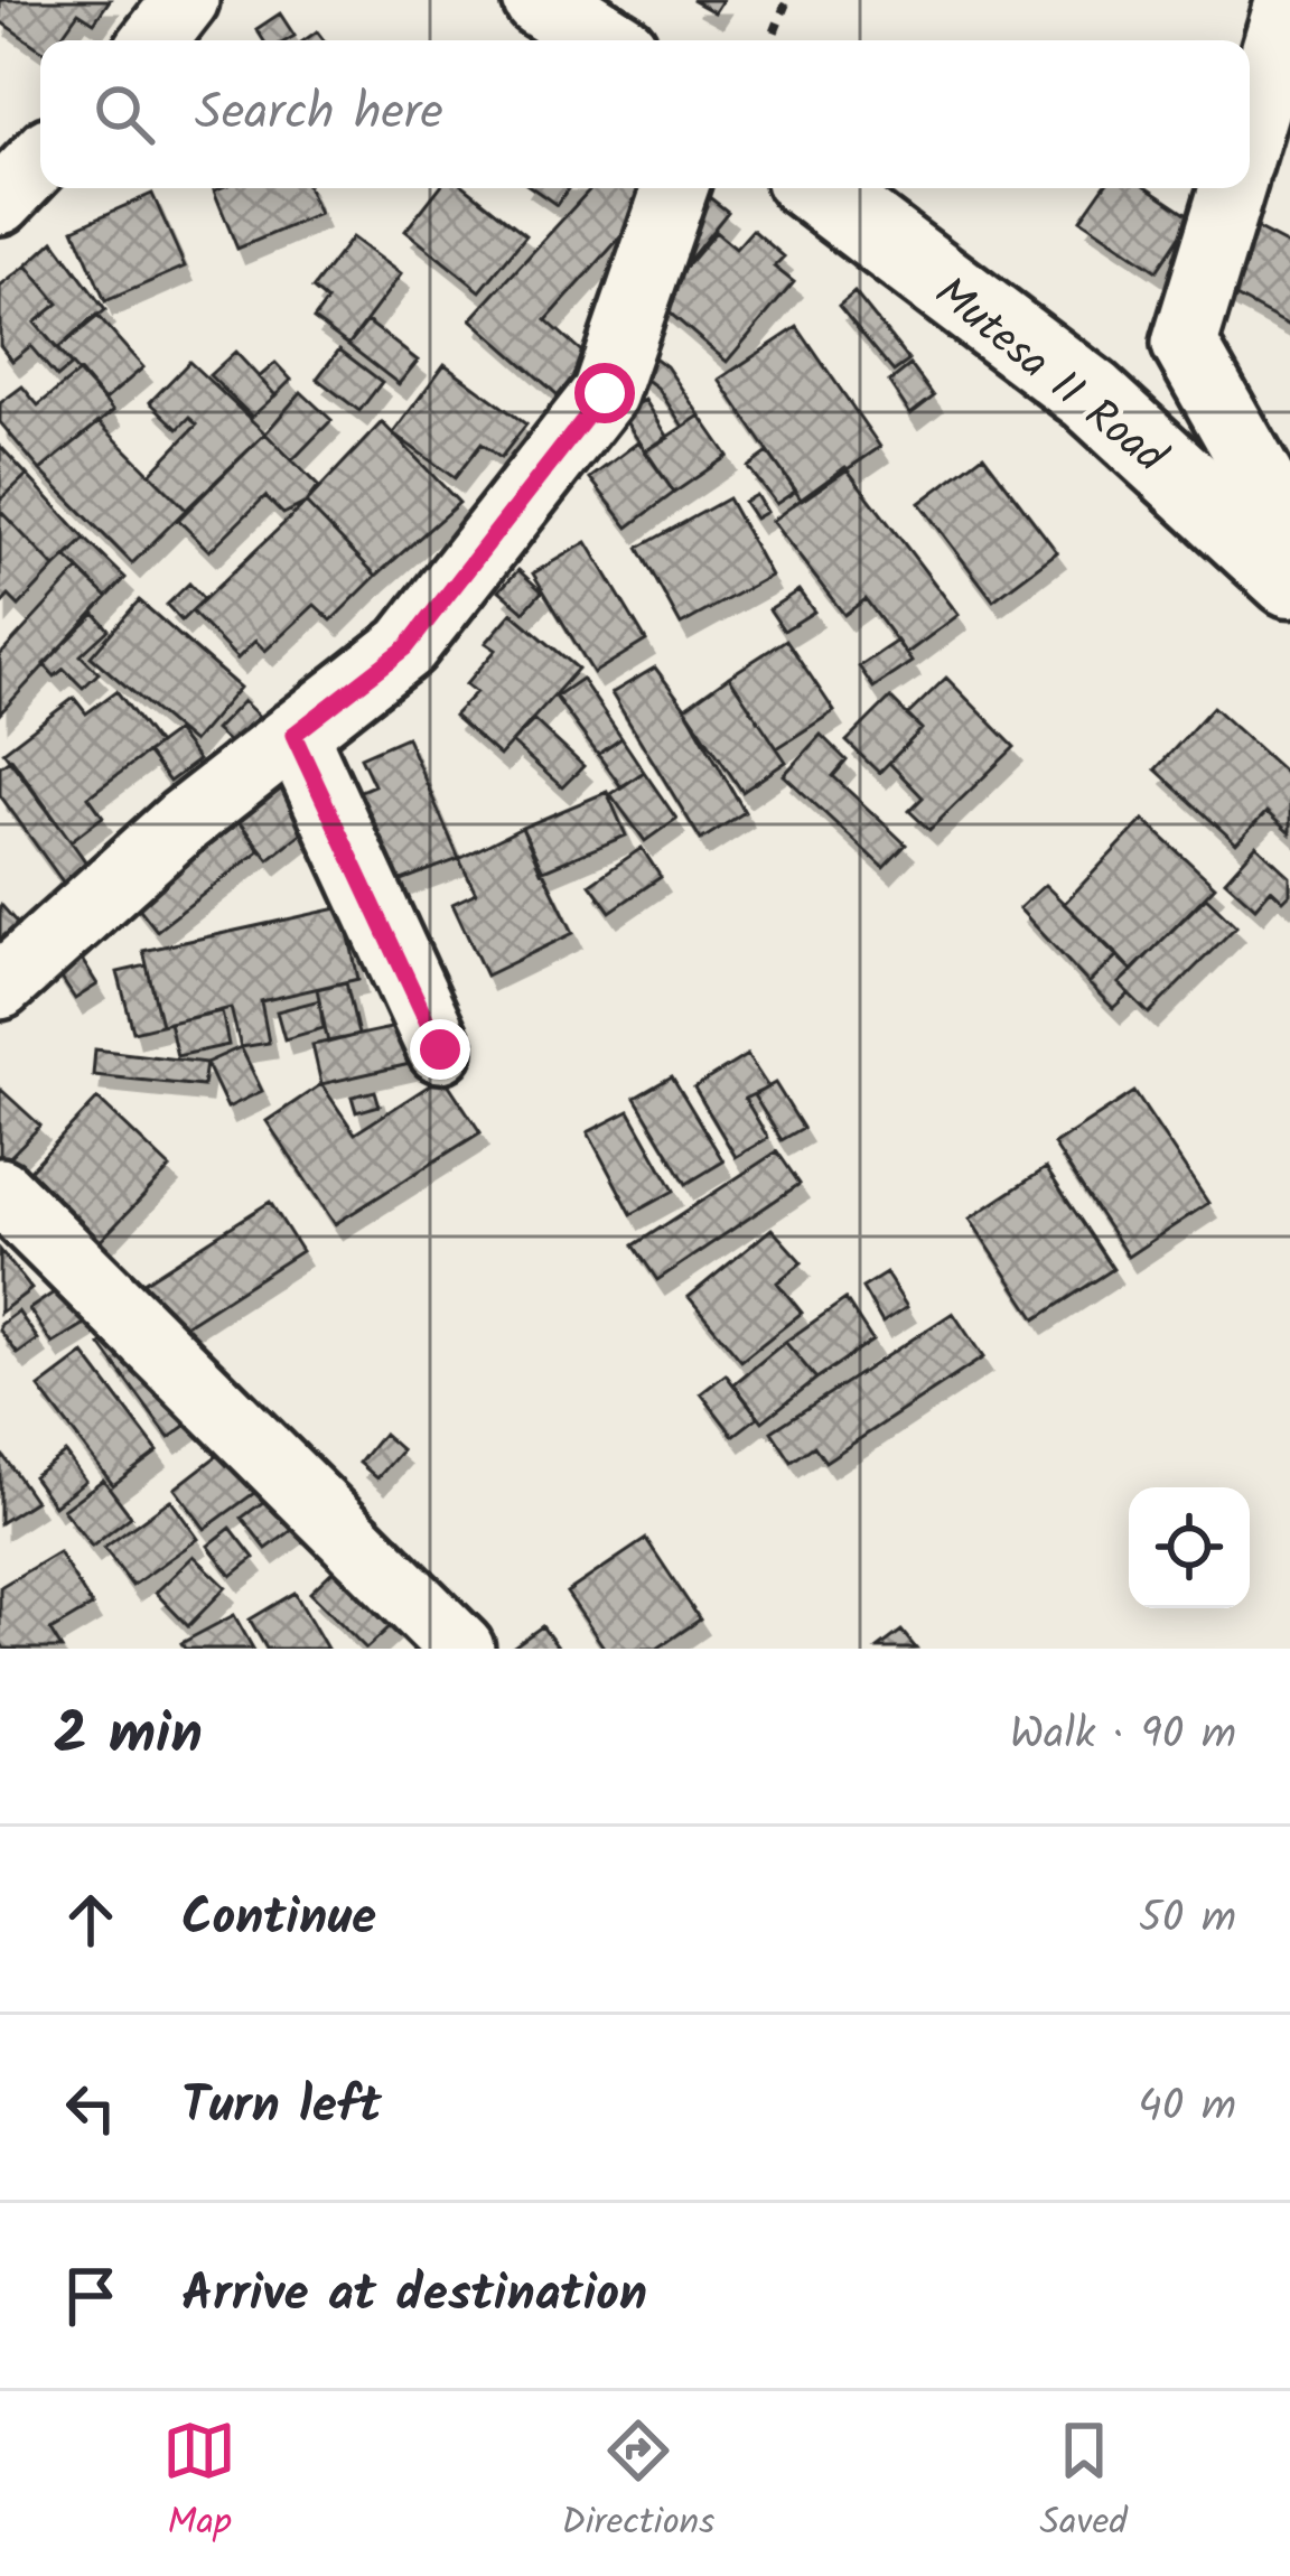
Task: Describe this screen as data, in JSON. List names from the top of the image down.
{
  "streets": {
    "street": ["Mutesa II Road"]
  },
  "page": {
    "search": "Search here",
    "heading": ["2 min", "Walk · 90 m"],
    "list": [
      ["Continue", "50 m"],
      ["Turn left", "40 m"],
      "Arrive at destination"
    ],
    "nav": ["Map", "Directions", "Saved"]
  }
}
